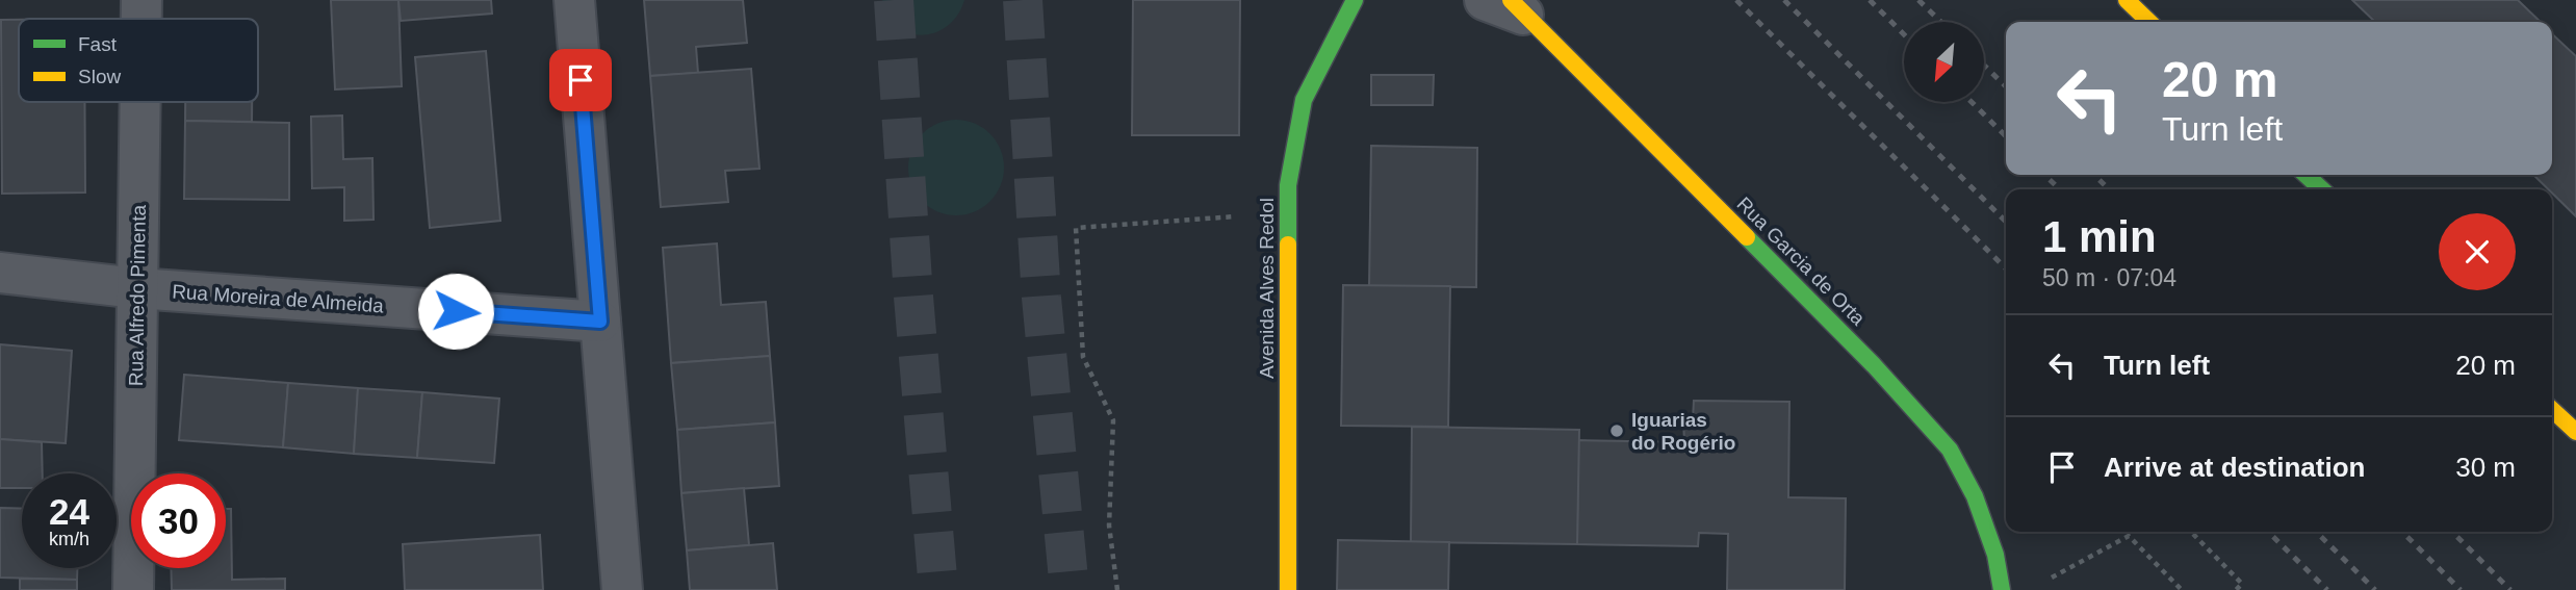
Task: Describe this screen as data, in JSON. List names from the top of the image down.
{
  "streets": {
    "street": [
      "Rua Garcia de Orta",
      "Avenida Alves Redol",
      "Rua Alfredo Pimenta",
      "Rua Moreira de Almeida"
    ]
  },
  "crossings": [
    ["Rua Alfredo Pimenta", "Rua Moreira de Almeida"]
  ],
  "places": ["Iguarias do Rogério"],
  "legend": ["Fast", "Slow"],
  "north": "bottom left",
  "page": {
    "turn": ["20 m", "Turn left"],
    "heading": ["1 min", "50 m · 07:04"],
    "list": [
      {
        "name": "Turn left",
        "value": "20 m"
      },
      {
        "name": "Arrive at destination",
        "value": "30 m"
      }
    ],
    "speed": "24 km/h",
    "limit": "30"
  }
}
